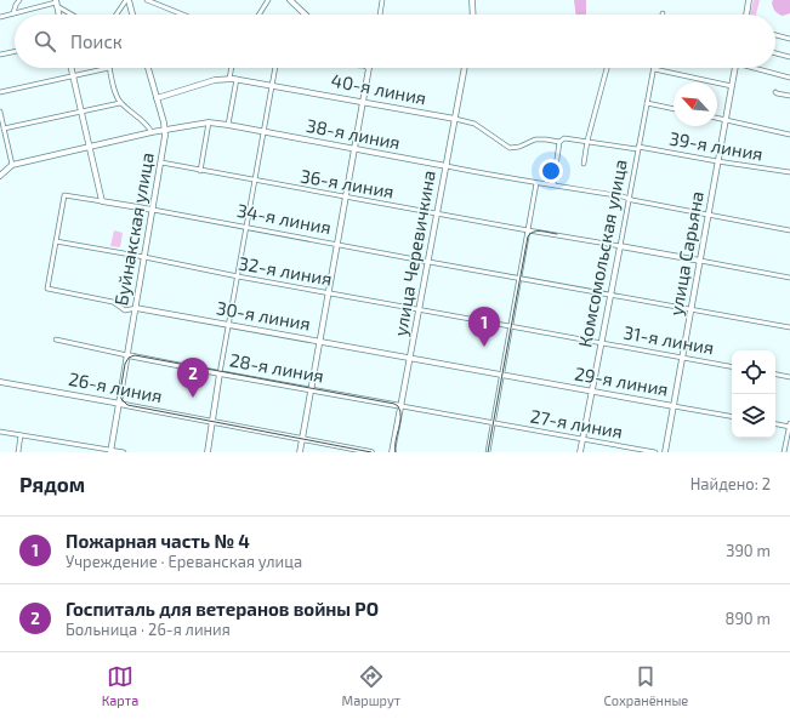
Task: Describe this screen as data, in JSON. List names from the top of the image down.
{
  "streets": {
    "street": [
      "40-я линия",
      "38-я линия",
      "39-я линия",
      "36-я линия",
      "34-я линия",
      "Буйнакская улица",
      "улица Черевичкина",
      "Комсомольская улица",
      "улица Сарьяна",
      "32-я линия",
      "30-я линия",
      "31-я линия",
      "28-я линия",
      "29-я линия",
      "26-я линия",
      "27-я линия"
    ]
  },
  "crossings": [
    ["40-я линия", "39-я линия"],
    ["40-я линия", "Буйнакская улица"],
    ["40-я линия", "улица Черевичкина"],
    ["38-я линия", "Буйнакская улица"],
    ["38-я линия", "улица Черевичкина"],
    ["38-я линия", "Комсомольская улица"],
    ["38-я линия", "улица Сарьяна"],
    ["39-я линия", "Комсомольская улица"],
    ["39-я линия", "улица Сарьяна"],
    ["36-я линия", "Буйнакская улица"],
    ["36-я линия", "улица Черевичкина"],
    ["36-я линия", "Комсомольская улица"],
    ["34-я линия", "Буйнакская улица"],
    ["34-я линия", "улица Черевичкина"],
    ["34-я линия", "Комсомольская улица"],
    ["34-я линия", "улица Сарьяна"],
    ["34-я линия", "32-я линия"],
    ["34-я линия", "30-я линия"],
    ["Буйнакская улица", "32-я линия"],
    ["Буйнакская улица", "30-я линия"],
    ["Буйнакская улица", "28-я линия"],
    ["Буйнакская улица", "26-я линия"],
    ["улица Черевичкина", "32-я линия"],
    ["улица Черевичкина", "30-я линия"],
    ["улица Черевичкина", "28-я линия"],
    ["Комсомольская улица", "31-я линия"],
    ["Комсомольская улица", "29-я линия"],
    ["Комсомольская улица", "27-я линия"],
    ["улица Сарьяна", "31-я линия"],
    ["улица Сарьяна", "29-я линия"],
    ["32-я линия", "30-я линия"],
    ["32-я линия", "31-я линия"],
    ["30-я линия", "29-я линия"],
    ["28-я линия", "27-я линия"]
  ],
  "north": "top left",
  "page": {
    "search": "Поиск",
    "pins": ["1", "2"],
    "heading": ["Рядом", "Найдено: 2"],
    "list": [
      {
        "mark": "1",
        "name": "Пожарная часть № 4",
        "note": "Учреждение · Ереванская улица",
        "value": "390 m"
      },
      {
        "mark": "2",
        "name": "Госпиталь для ветеранов войны РО",
        "note": "Больница · 26-я линия",
        "value": "890 m"
      }
    ],
    "nav": ["Карта", "Маршрут", "Сохранённые"]
  }
}
